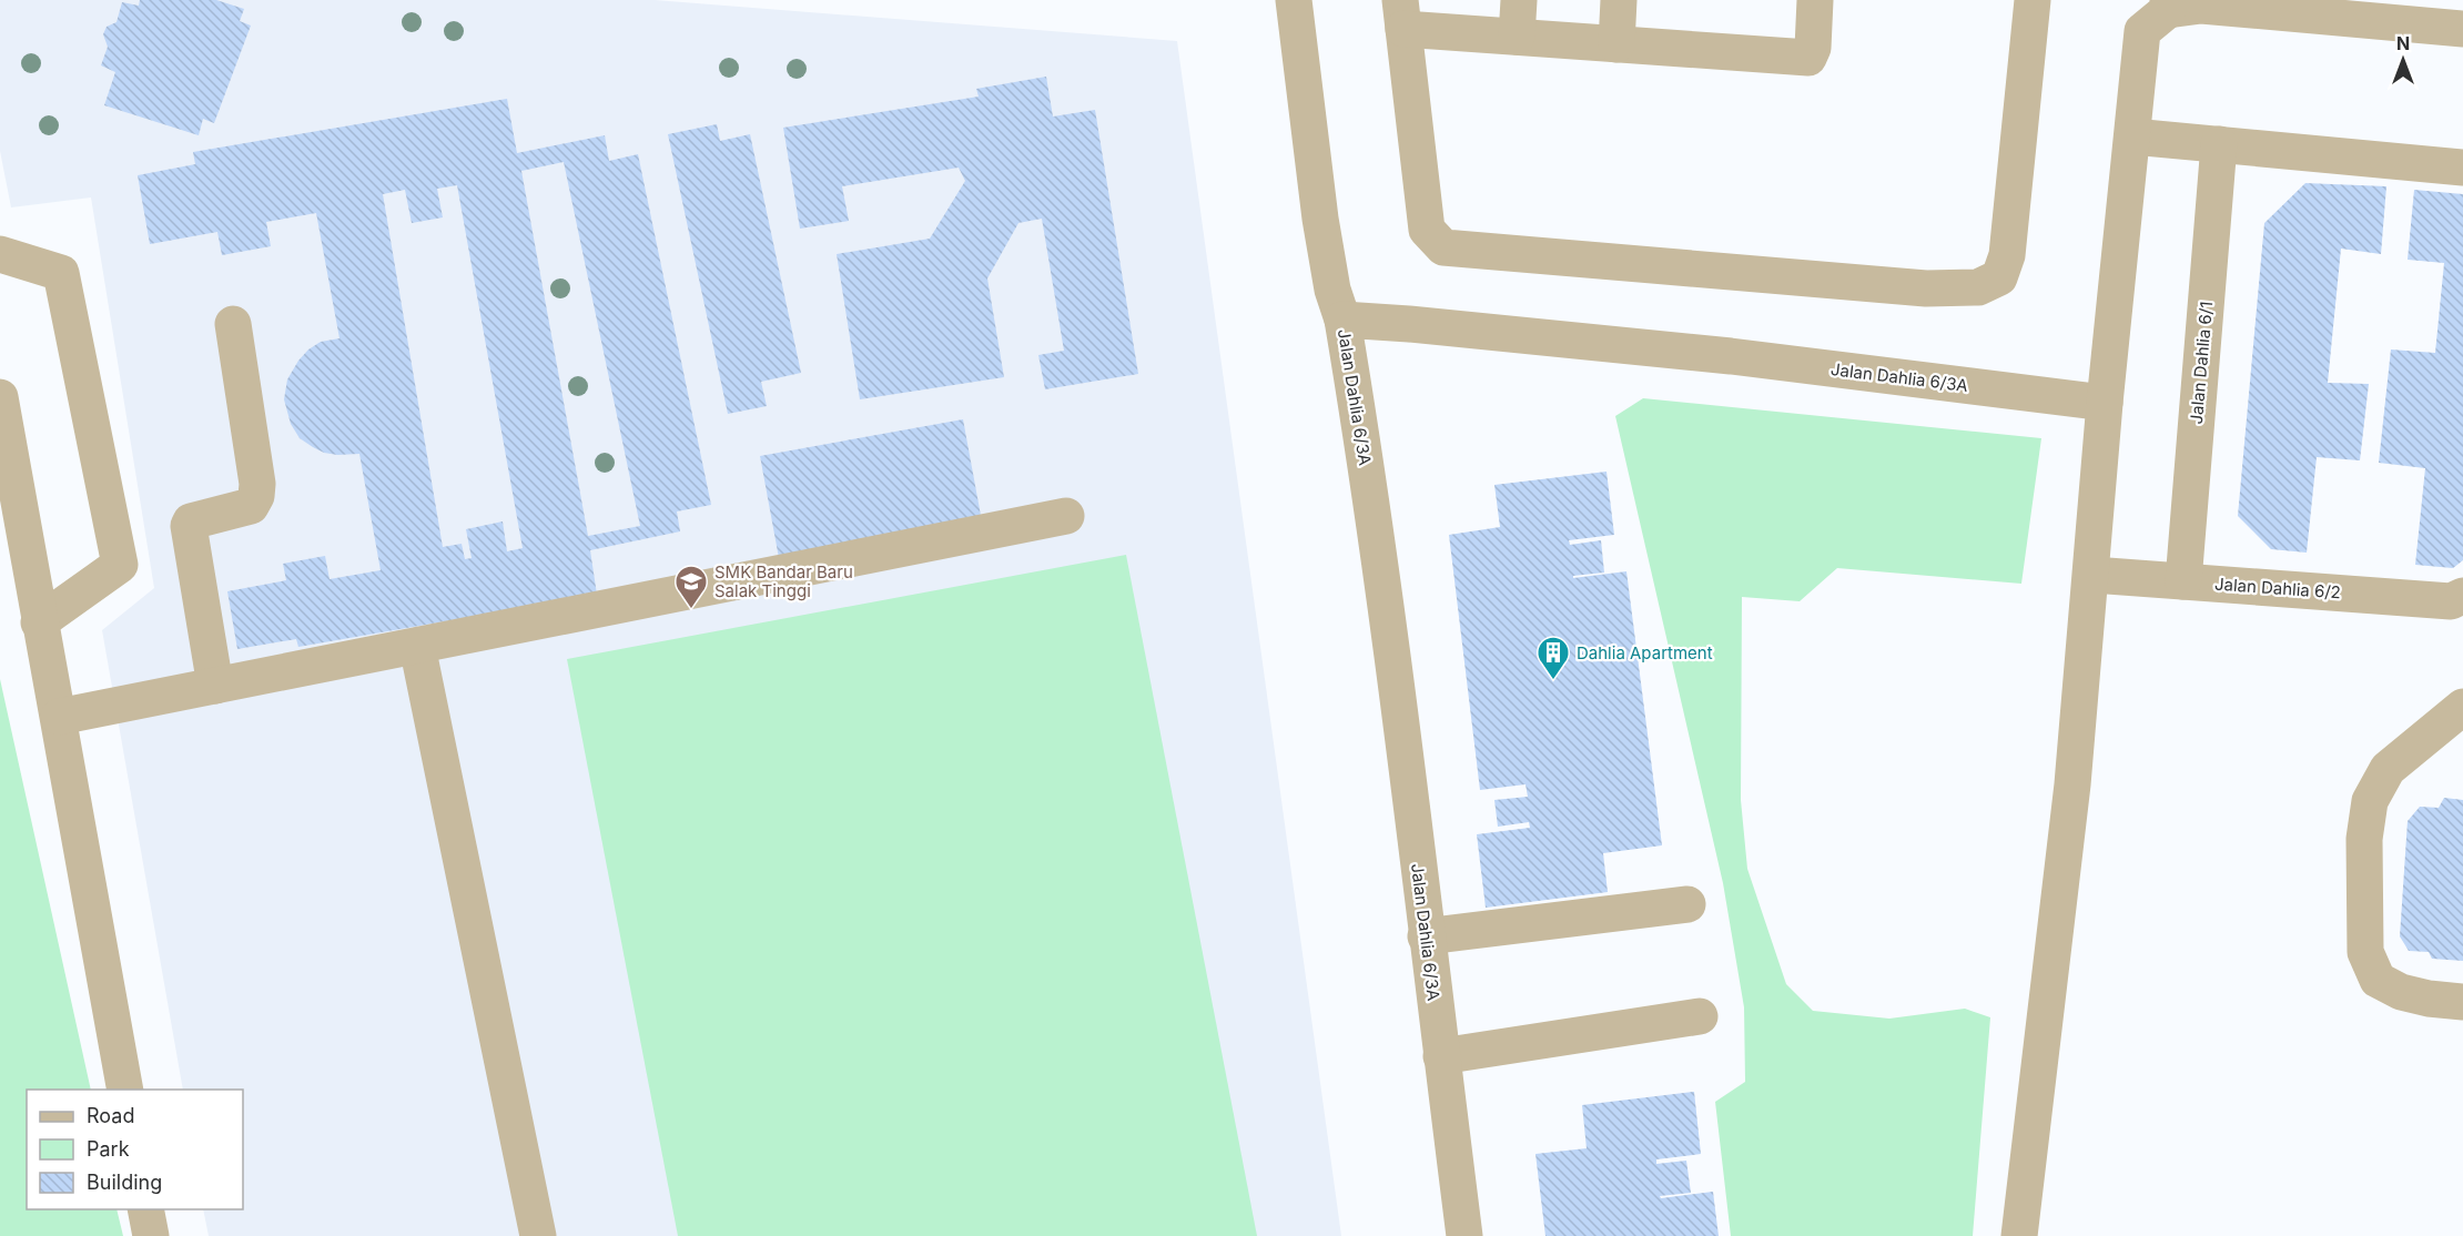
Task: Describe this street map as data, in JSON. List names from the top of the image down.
{
  "streets": {
    "street": ["Jalan Dahlia 6/1", "Jalan Dahlia 6/3A", "Jalan Dahlia 6/2"]
  },
  "crossings": [
    ["Jalan Dahlia 6/1", "Jalan Dahlia 6/2"]
  ],
  "places": {
    "school or university": ["SMK Bandar Baru Salak Tinggi"],
    "building": ["Dahlia Apartment"]
  },
  "legend": ["Road", "Park", "Building"],
  "north": "top"
}
